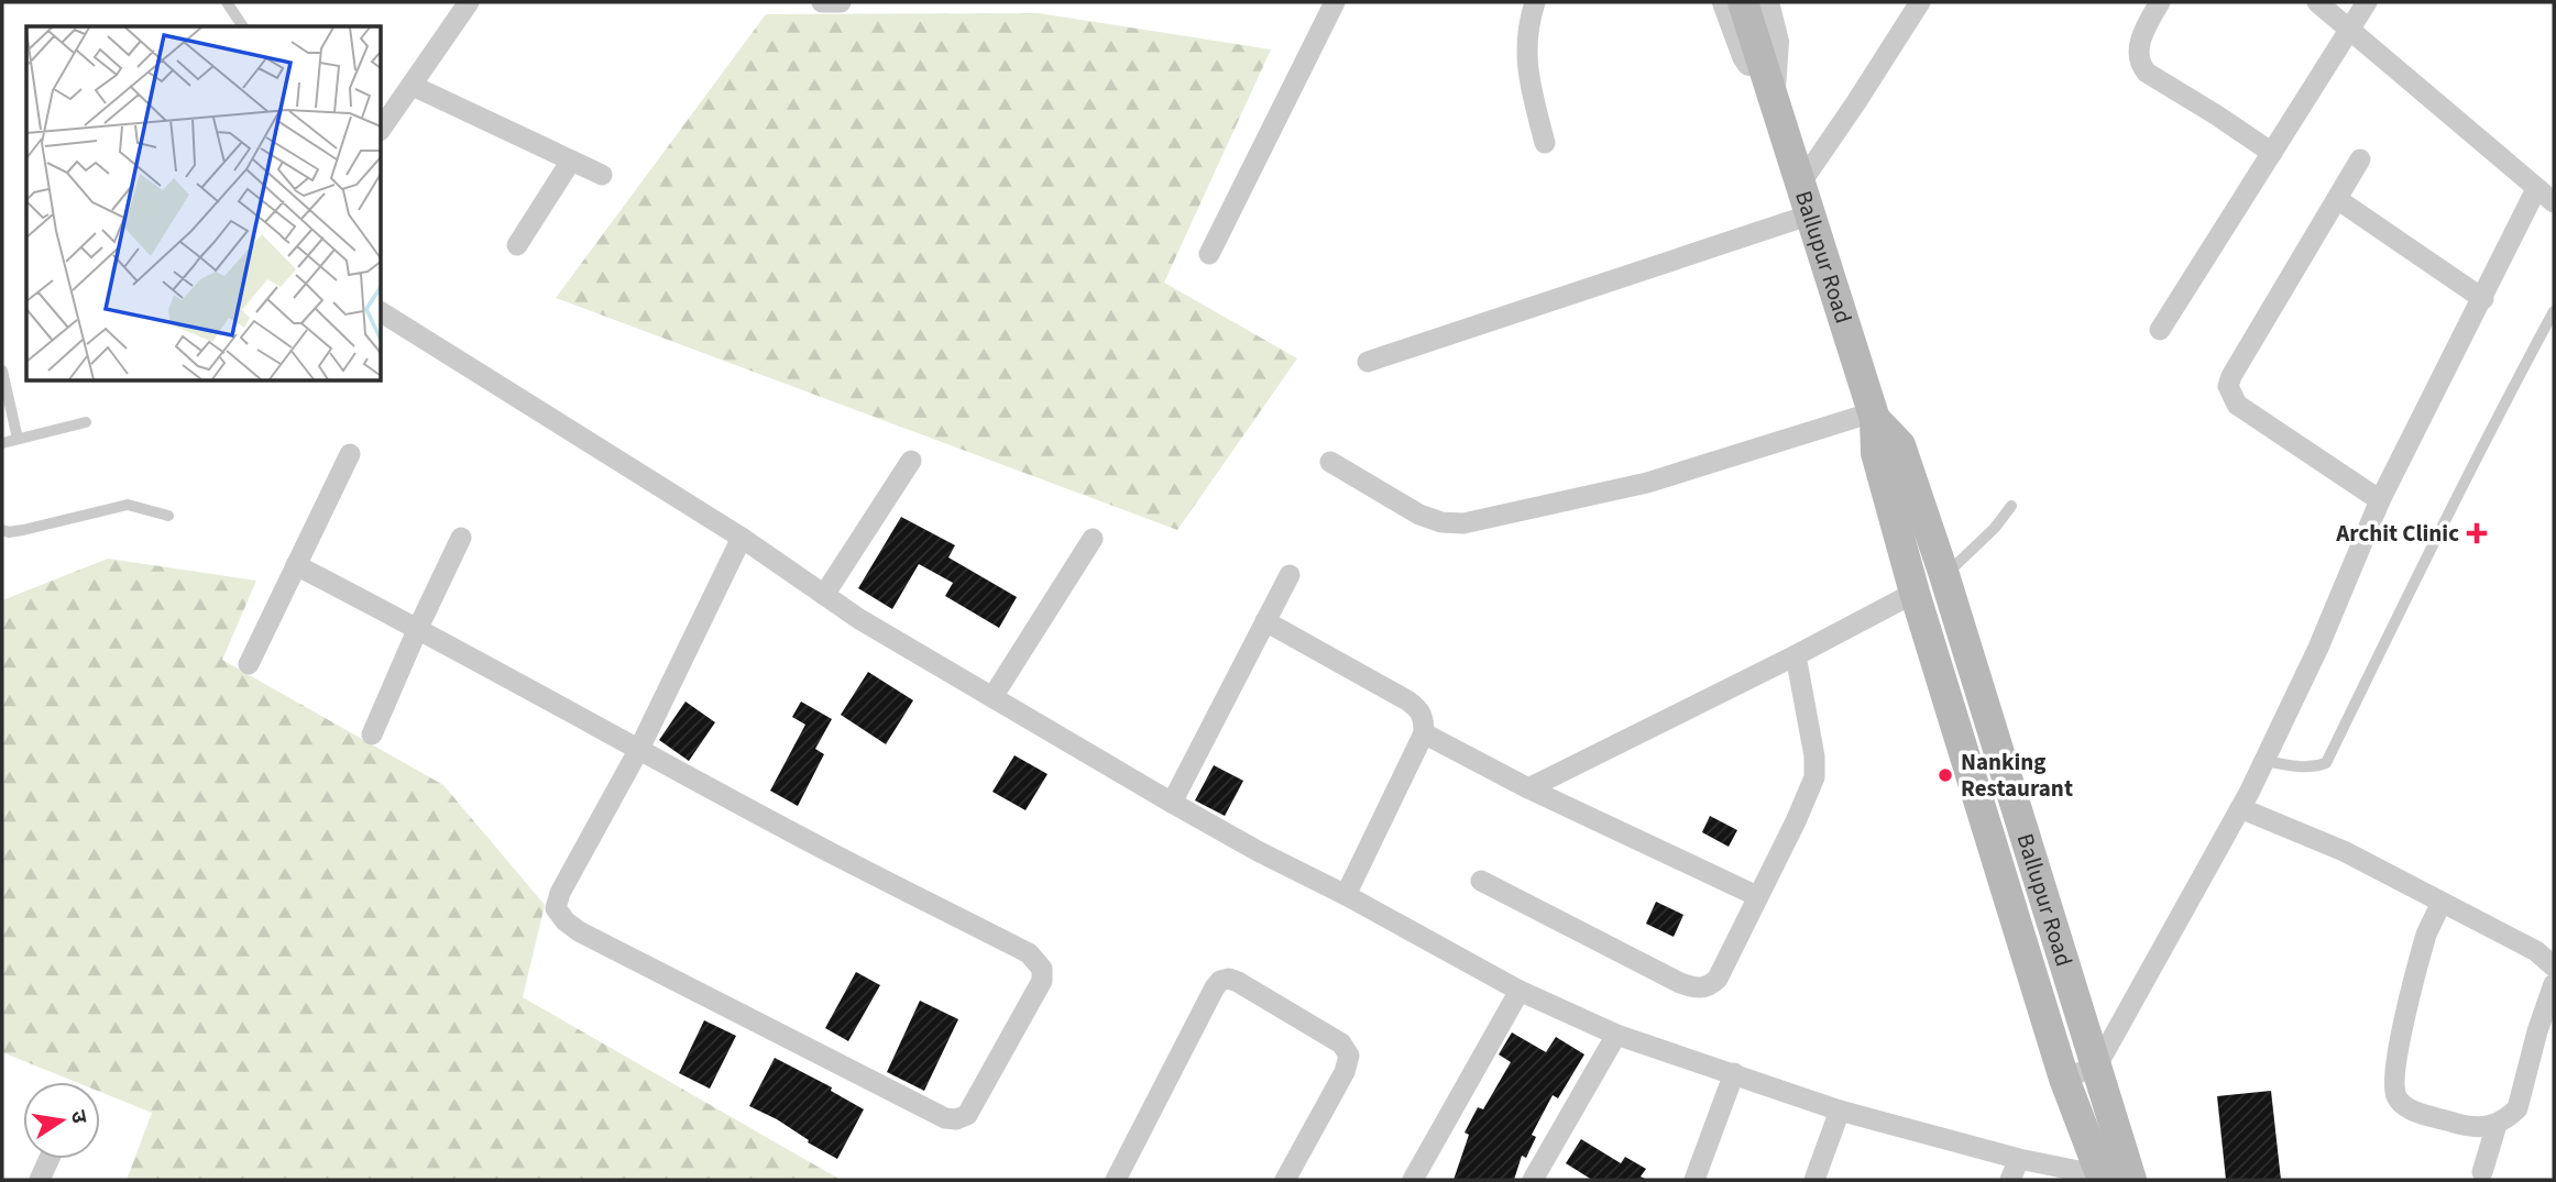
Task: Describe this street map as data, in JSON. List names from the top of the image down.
{
  "streets": {
    "main road": ["Ballupur Road"]
  },
  "places": {
    "health": ["Archit Clinic"],
    "other": ["Nanking Restaurant"]
  },
  "north": "right"
}
